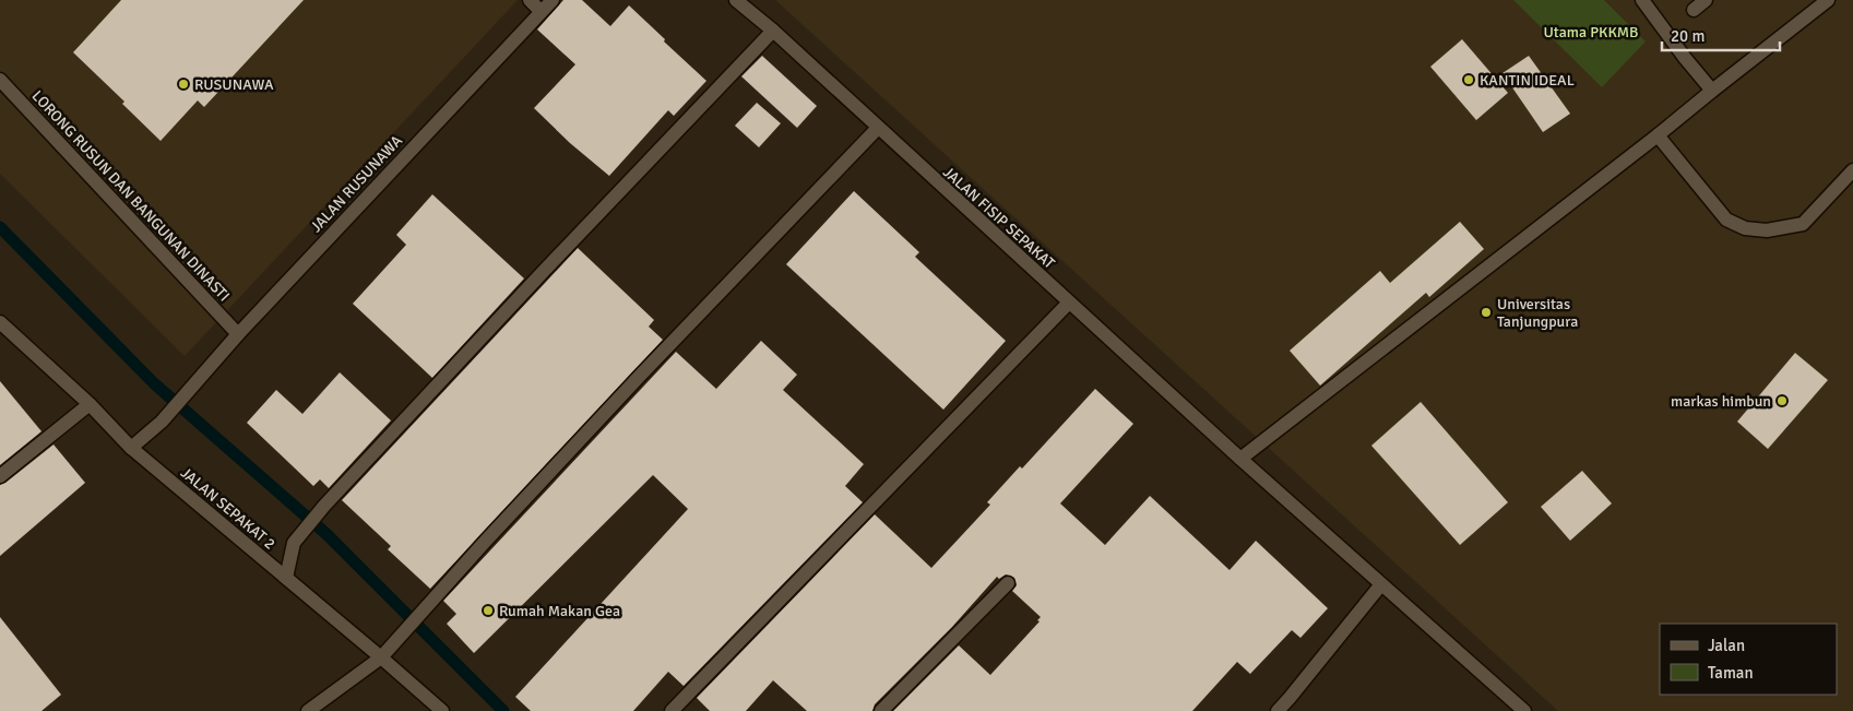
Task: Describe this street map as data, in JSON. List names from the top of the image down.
{
  "streets": {
    "street": [
      "JALAN RUSUNAWA",
      "LORONG RUSUN DAN BANGUNAN DINASTI",
      "JALAN FISIP SEPAKAT",
      "JALAN SEPAKAT 2"
    ]
  },
  "crossings": [
    ["JALAN RUSUNAWA", "LORONG RUSUN DAN BANGUNAN DINASTI"],
    ["JALAN RUSUNAWA", "JALAN SEPAKAT 2"]
  ],
  "parks": ["Utama PKKMB"],
  "places": [
    "KANTIN IDEAL",
    "RUSUNAWA",
    "Universitas Tanjungpura",
    "markas himbun",
    "Rumah Makan Gea"
  ],
  "legend": ["Jalan", "Taman"],
  "scale_bar": "20 m"
}
